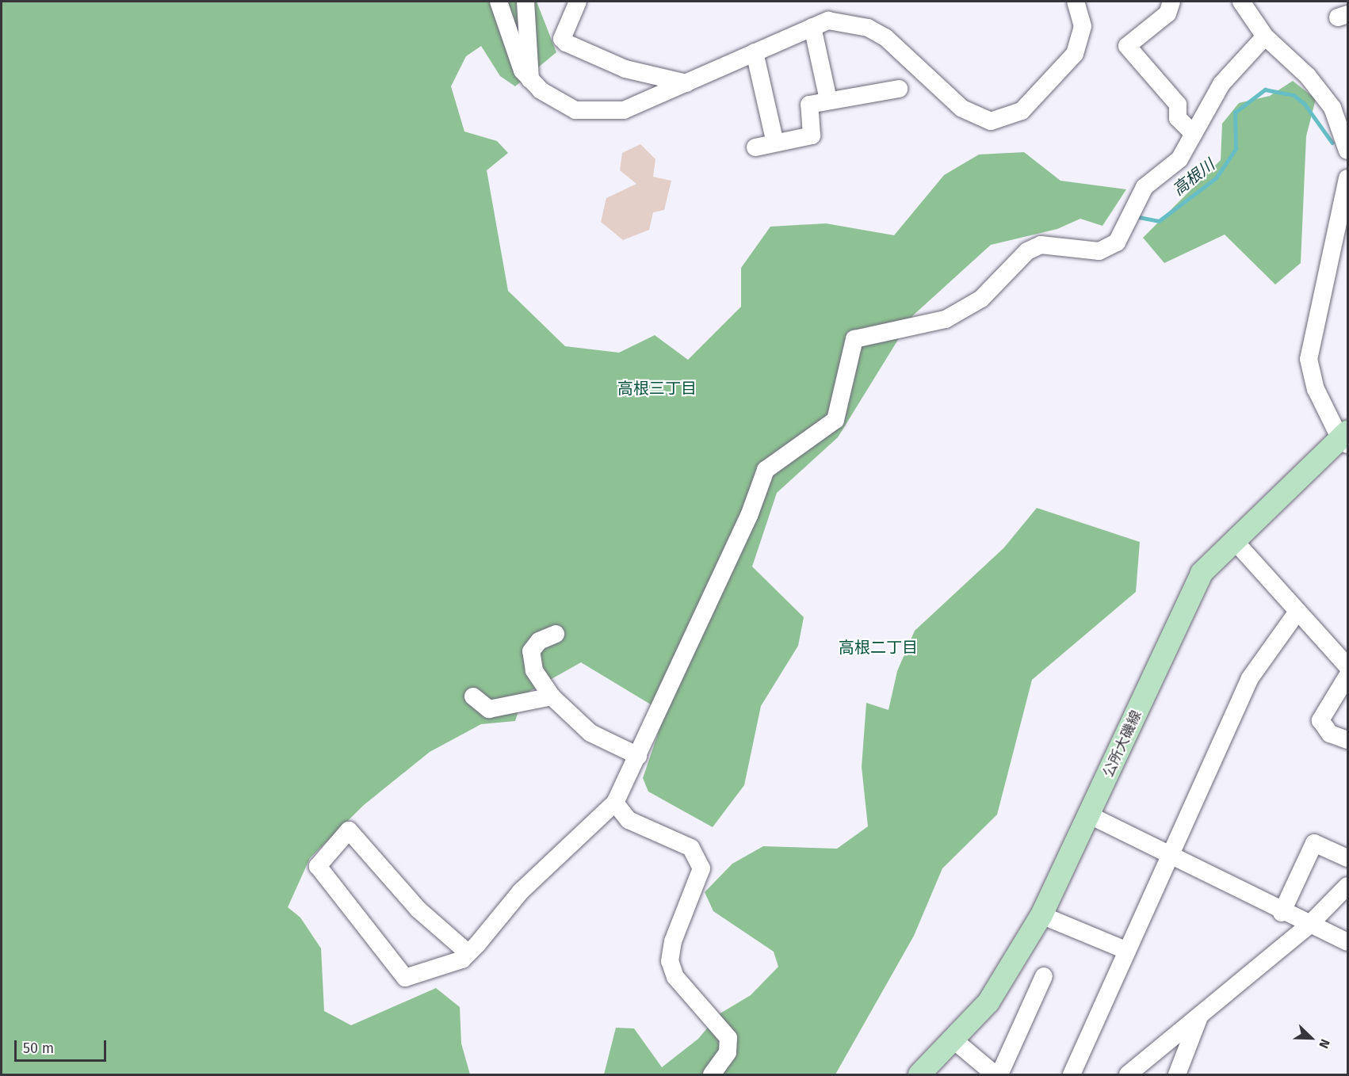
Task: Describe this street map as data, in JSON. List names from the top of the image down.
{
  "streets": {
    "main road": ["公所大磯線"]
  },
  "districts": ["高根三丁目", "高根二丁目"],
  "water": ["高根川"],
  "scale_bar": "50 m",
  "north": "bottom right"
}
